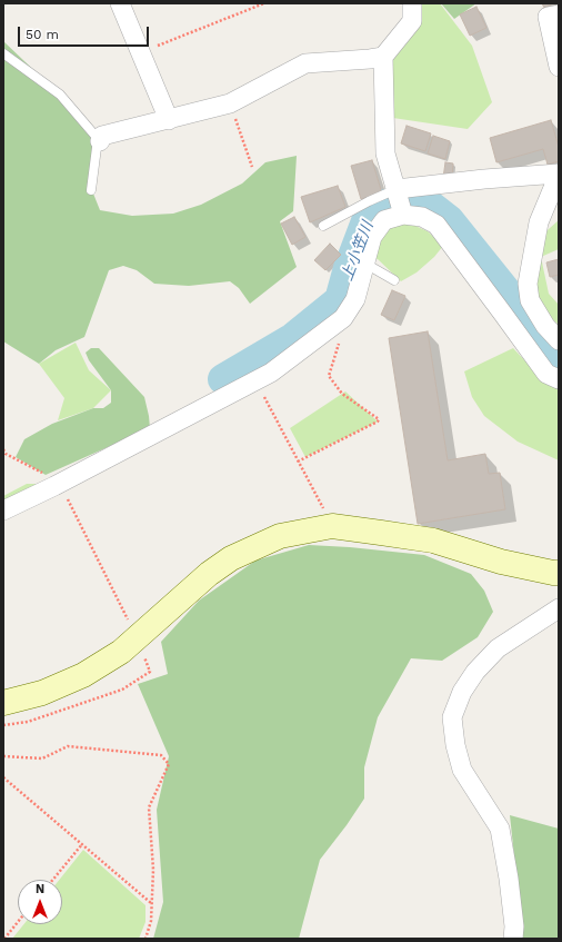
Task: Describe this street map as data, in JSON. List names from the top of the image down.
{
  "water": ["上小笠川"],
  "scale_bar": "50 m",
  "north": "top"
}
